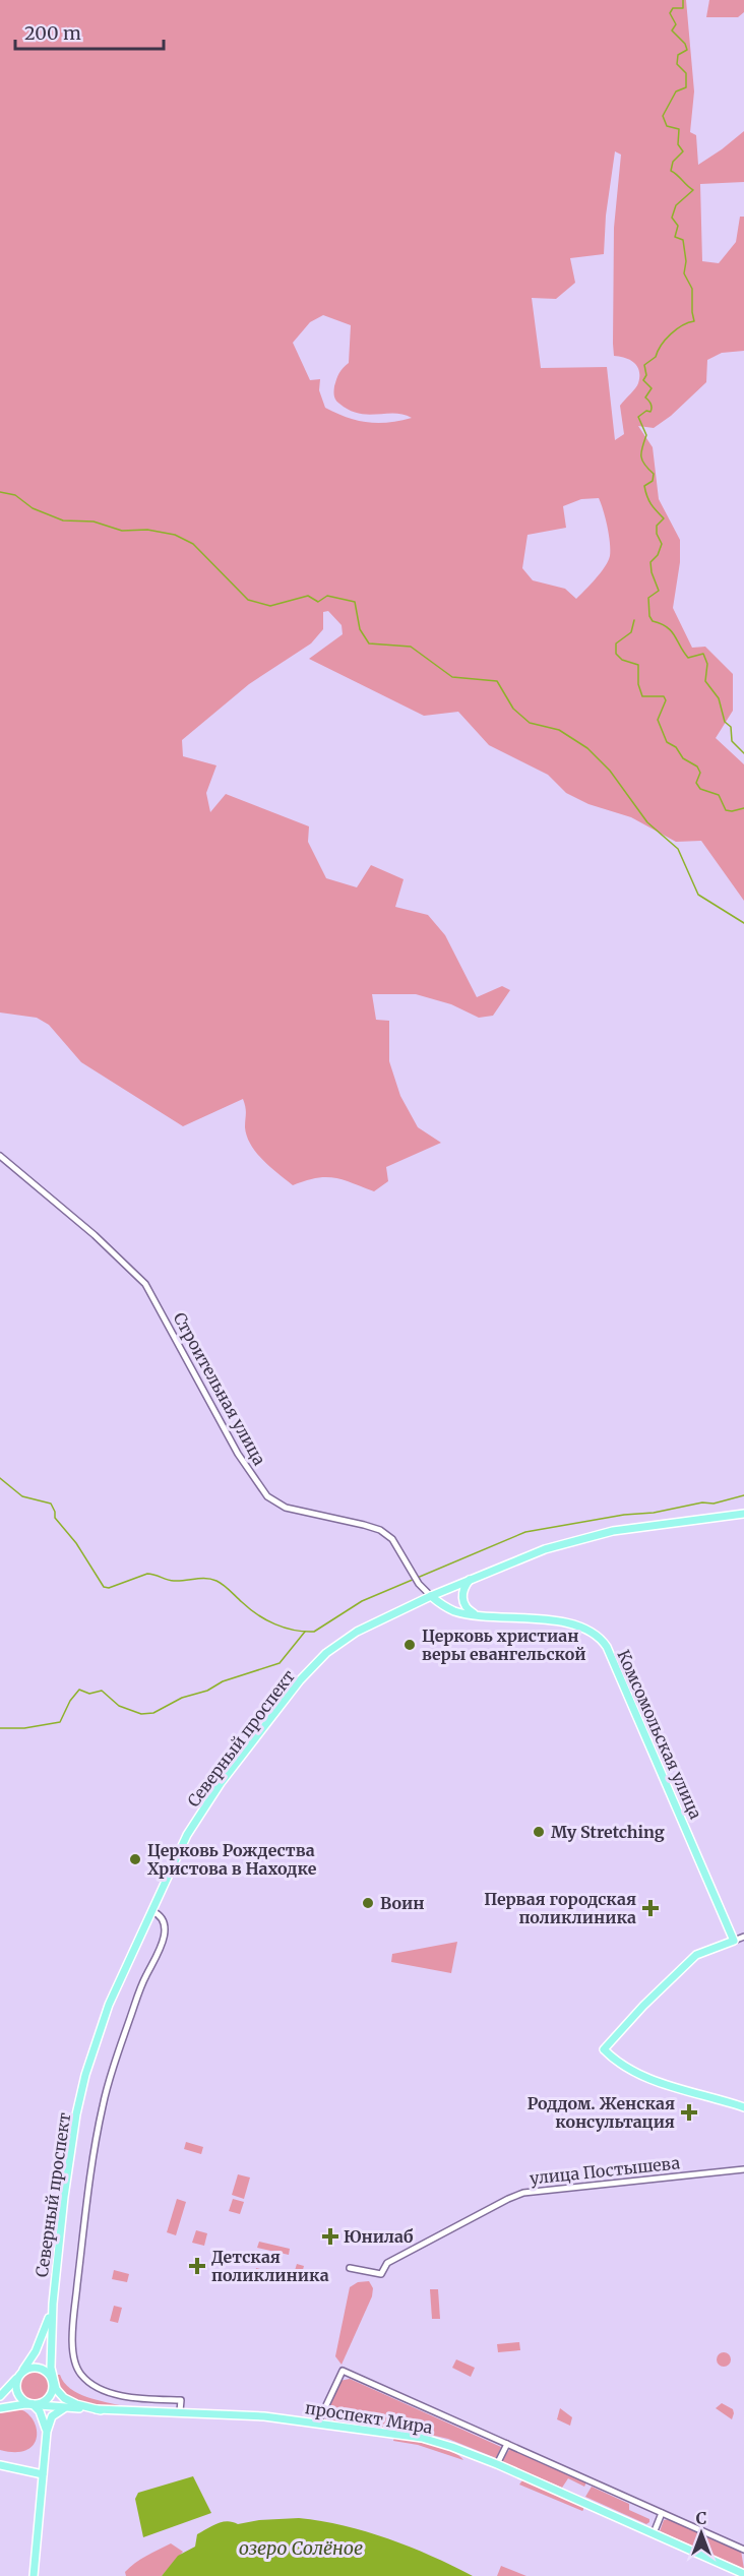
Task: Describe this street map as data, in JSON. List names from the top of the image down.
{
  "streets": {
    "main road": ["Комсомольская улица", "Северный проспект", "проспект Мира"],
    "street": ["Строительная улица", "улица Постышева"]
  },
  "crossings": [
    ["Строительная улица", "Комсомольская улица"],
    ["Строительная улица", "Северный проспект"],
    ["Комсомольская улица", "Северный проспект"]
  ],
  "water": ["озеро Солёное"],
  "places": {
    "other": [
      "Церковь христиан веры евангельской",
      "My Stretching",
      "Церковь Рождества Христова в Находке",
      "Воин"
    ],
    "health": [
      "Первая городская поликлиника",
      "Роддом. Женская консультация",
      "Юнилаб",
      "Детская поликлиника"
    ]
  },
  "scale_bar": "200 m",
  "north": "top"
}
